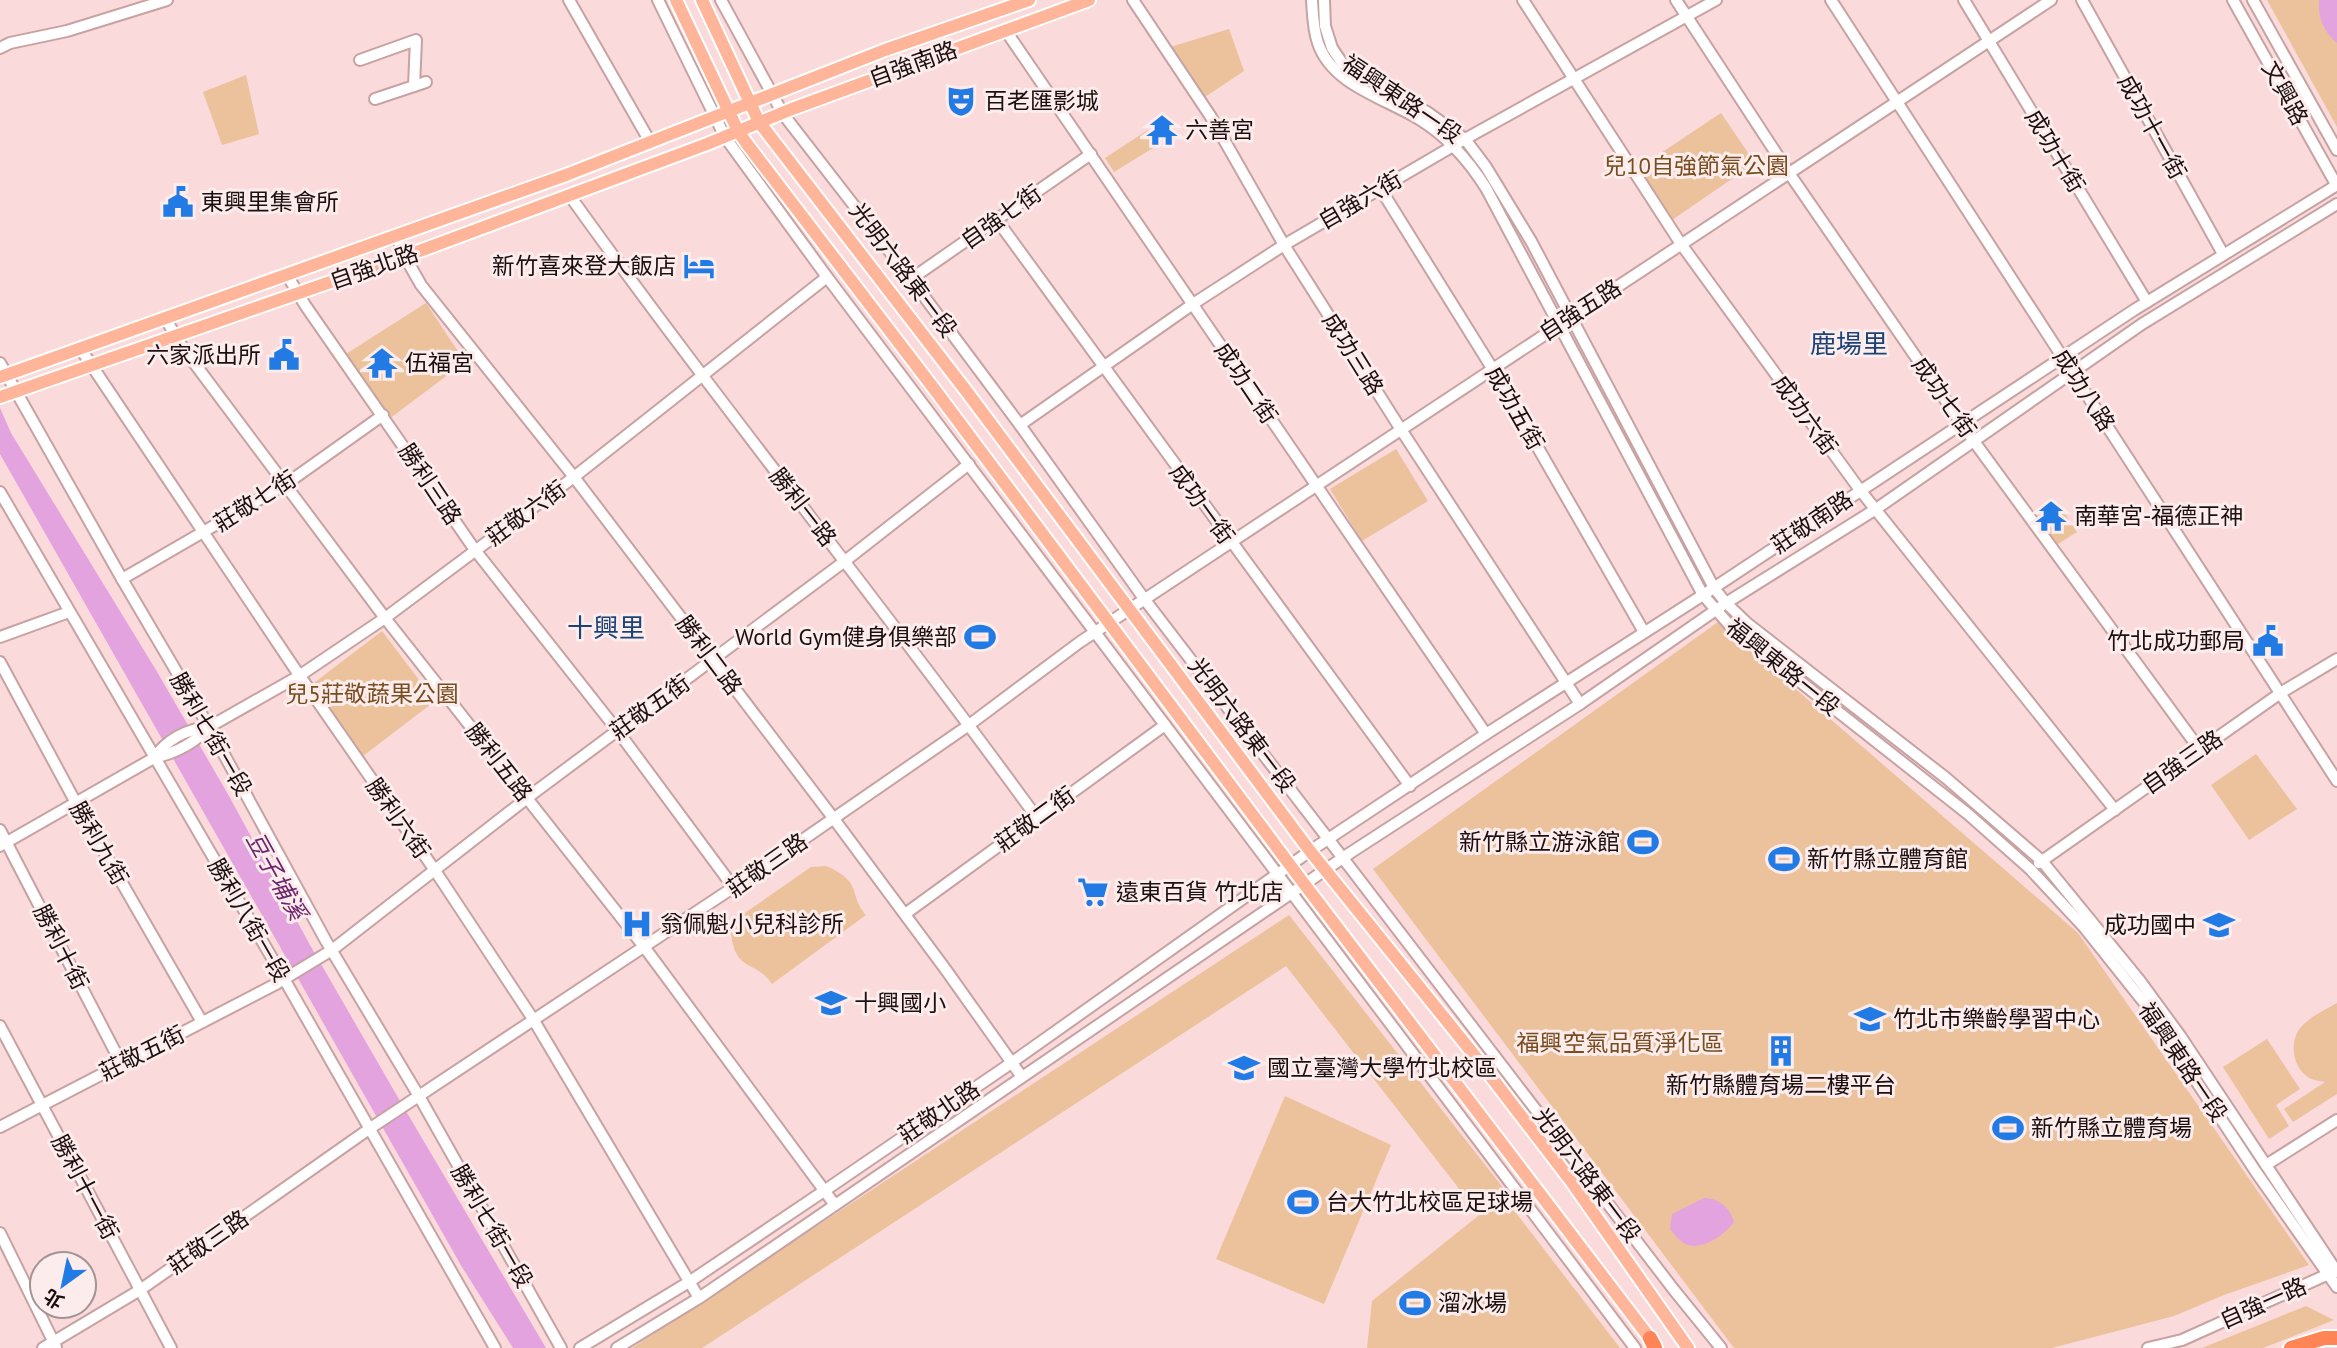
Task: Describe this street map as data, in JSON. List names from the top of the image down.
{
  "streets": {
    "main road": ["自強南路", "自強北路", "光明六路東一段"],
    "street": [
      "文興路",
      "福興東路一段",
      "成功十一街",
      "成功十街",
      "自強六街",
      "自強七街",
      "自強五路",
      "成功三路",
      "成功二街",
      "成功八路",
      "成功七街",
      "成功五街",
      "成功六街",
      "勝利三路",
      "莊敬七街",
      "成功一街",
      "勝利一路",
      "莊敬六街",
      "莊敬南路",
      "勝利二路",
      "莊敬五街",
      "勝利七街一段",
      "勝利五路",
      "自強三路",
      "勝利六街",
      "莊敬二街",
      "勝利九街",
      "莊敬三路",
      "勝利八街一段",
      "勝利十街",
      "莊敬北路",
      "勝利十一街",
      "自強一路"
    ]
  },
  "crossings": [
    ["自強南路", "自強北路"],
    ["自強南路", "光明六路東一段"],
    ["自強南路", "成功二街"],
    ["文興路", "莊敬南路"],
    ["福興東路一段", "自強六街"],
    ["福興東路一段", "自強五路"],
    ["福興東路一段", "莊敬南路"],
    ["福興東路一段", "自強三路"],
    ["福興東路一段", "自強一路"],
    ["成功十一街", "莊敬南路"],
    ["成功十街", "自強五路"],
    ["成功十街", "莊敬南路"],
    ["自強六街", "光明六路東一段"],
    ["自強六街", "成功三路"],
    ["自強六街", "成功二街"],
    ["自強六街", "成功七街"],
    ["自強六街", "成功五街"],
    ["自強六街", "成功六街"],
    ["自強六街", "成功一街"],
    ["自強七街", "光明六路東一段"],
    ["自強七街", "成功二街"],
    ["自強七街", "成功一街"],
    ["自強北路", "光明六路東一段"],
    ["自強北路", "勝利三路"],
    ["自強北路", "勝利一路"],
    ["自強北路", "勝利二路"],
    ["自強北路", "勝利七街一段"],
    ["自強北路", "勝利五路"],
    ["自強北路", "勝利六街"],
    ["光明六路東一段", "自強五路"],
    ["光明六路東一段", "莊敬南路"],
    ["光明六路東一段", "莊敬三路"],
    ["光明六路東一段", "莊敬北路"],
    ["自強五路", "成功三路"],
    ["自強五路", "成功二街"],
    ["自強五路", "成功八路"],
    ["自強五路", "成功七街"],
    ["自強五路", "成功五街"],
    ["自強五路", "成功六街"],
    ["自強五路", "成功一街"],
    ["自強五路", "莊敬三路"],
    ["成功三路", "莊敬南路"],
    ["成功二街", "莊敬南路"],
    ["成功八路", "莊敬南路"],
    ["成功八路", "自強三路"],
    ["成功七街", "莊敬南路"],
    ["成功七街", "自強三路"],
    ["成功五街", "莊敬南路"],
    ["成功六街", "莊敬南路"],
    ["成功六街", "自強三路"],
    ["勝利三路", "莊敬七街"],
    ["勝利三路", "莊敬六街"],
    ["勝利三路", "莊敬五街"],
    ["勝利三路", "莊敬三路"],
    ["莊敬七街", "勝利七街一段"],
    ["莊敬七街", "勝利五路"],
    ["莊敬七街", "勝利六街"],
    ["成功一街", "莊敬南路"],
    ["勝利一路", "莊敬六街"],
    ["勝利一路", "莊敬五街"],
    ["勝利一路", "莊敬二街"],
    ["勝利一路", "莊敬三路"],
    ["莊敬六街", "勝利二路"],
    ["莊敬六街", "勝利七街一段"],
    ["莊敬六街", "勝利五路"],
    ["莊敬六街", "勝利六街"],
    ["莊敬南路", "莊敬北路"],
    ["勝利二路", "莊敬五街"],
    ["勝利二路", "莊敬二街"],
    ["勝利二路", "莊敬三路"],
    ["勝利二路", "莊敬北路"],
    ["莊敬五街", "勝利七街一段"],
    ["莊敬五街", "勝利五路"],
    ["莊敬五街", "勝利六街"],
    ["莊敬五街", "勝利九街"],
    ["莊敬五街", "勝利八街一段"],
    ["莊敬五街", "勝利十街"],
    ["莊敬五街", "勝利十一街"],
    ["勝利七街一段", "莊敬三路"],
    ["勝利五路", "莊敬三路"],
    ["勝利五路", "莊敬北路"],
    ["勝利六街", "莊敬三路"],
    ["勝利六街", "莊敬北路"],
    ["莊敬三路", "勝利八街一段"],
    ["莊敬三路", "勝利十一街"]
  ],
  "districts": ["鹿場里", "十興里"],
  "water": ["豆子埔溪"],
  "parks": ["兒10自強節氣公園", "兒5莊敬蔬果公園", "福興空氣品質淨化區"],
  "places": {
    "theatre": ["百老匯影城"],
    "temple": ["六善宮", "伍福宮", "南華宮-福德正神"],
    "public building": ["東興里集會所", "六家派出所", "竹北成功郵局"],
    "hotel": ["新竹喜來登大飯店"],
    "sports": [
      "World Gym健身俱樂部",
      "新竹縣立游泳館",
      "新竹縣立體育館",
      "新竹縣立體育場",
      "台大竹北校區足球場",
      "溜冰場"
    ],
    "supermarket": ["遠東百貨 竹北店"],
    "hospital": ["翁佩魁小兒科診所"],
    "school or university": [
      "成功國中",
      "十興國小",
      "竹北市樂齡學習中心",
      "國立臺灣大學竹北校區"
    ],
    "building": ["新竹縣體育場二樓平台"]
  },
  "north": "bottom left"
}
